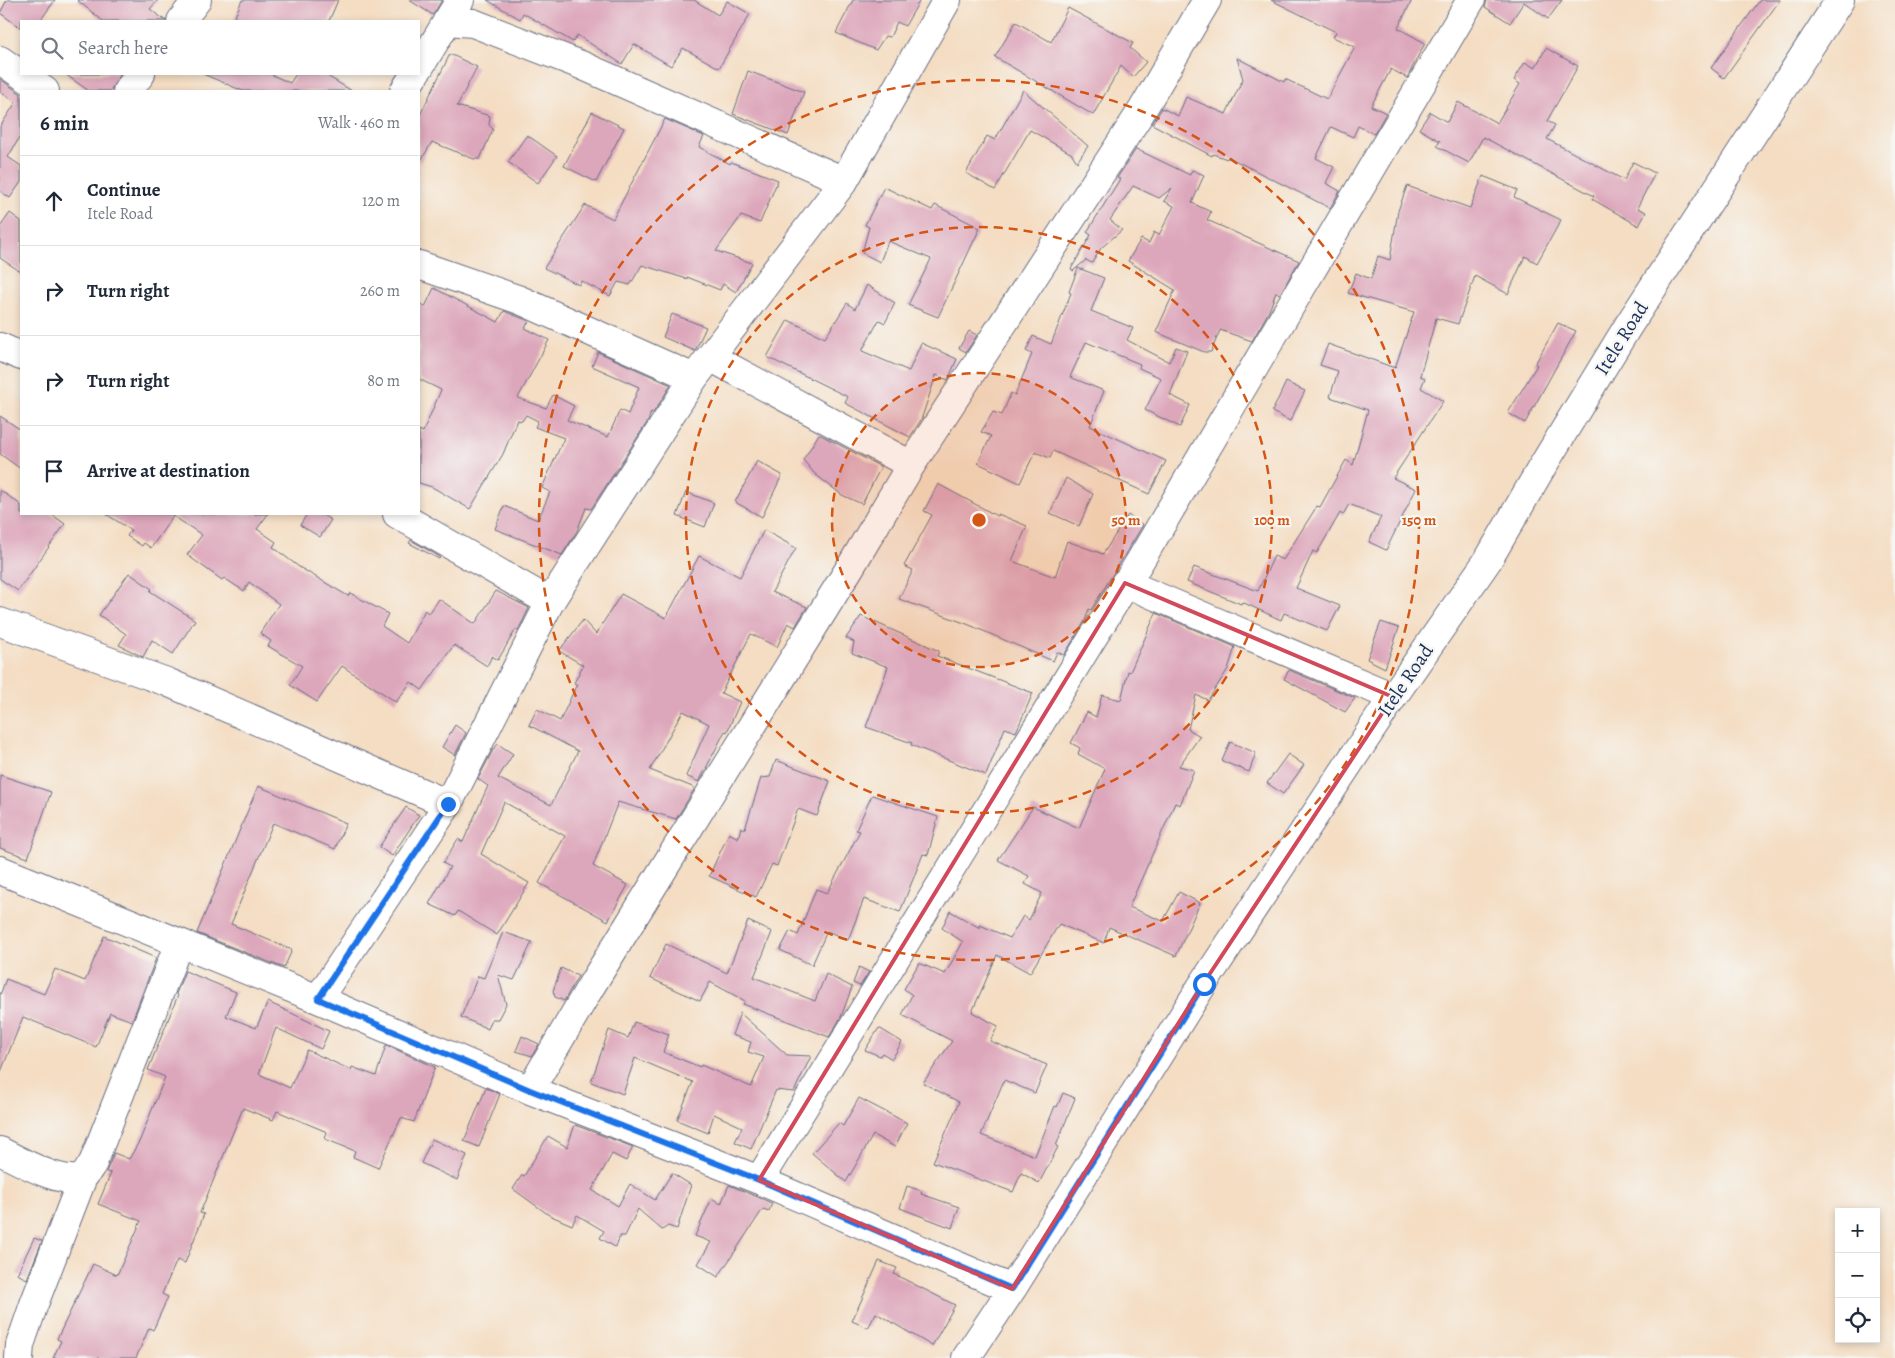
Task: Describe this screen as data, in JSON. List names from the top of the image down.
{
  "streets": {
    "street": ["Itele Road"]
  },
  "page": {
    "search": "Search here",
    "heading": ["6 min", "Walk · 460 m"],
    "list": [
      ["Continue", "Itele Road", "120 m"],
      ["Turn right", "260 m"],
      ["Turn right", "80 m"],
      "Arrive at destination"
    ],
    "map_buttons": ["+", "−"]
  },
  "rings": ["50 m", "100 m", "150 m"]
}
